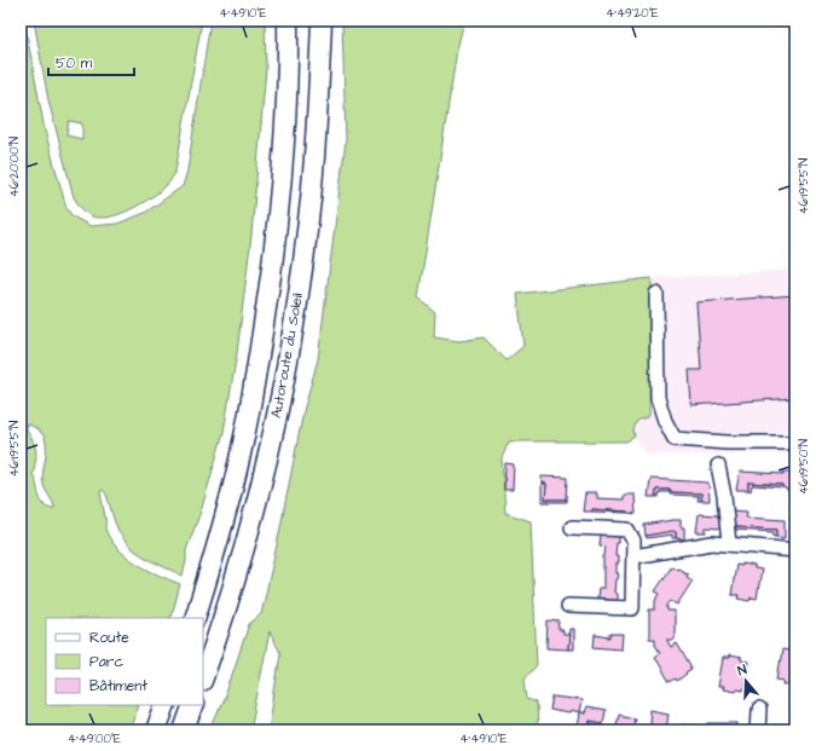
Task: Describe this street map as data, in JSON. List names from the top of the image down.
{
  "streets": {
    "highway": ["Autoroute du Soleil"]
  },
  "legend": ["Route", "Parc", "Bâtiment"],
  "scale_bar": "50 m",
  "north": "top",
  "coordinates": [
    "4°49'10\"E",
    "4°49'20\"E",
    "46°20'00\"N",
    "46°19'55\"N",
    "46°19'50\"N",
    "4°49'00\"E"
  ]
}
